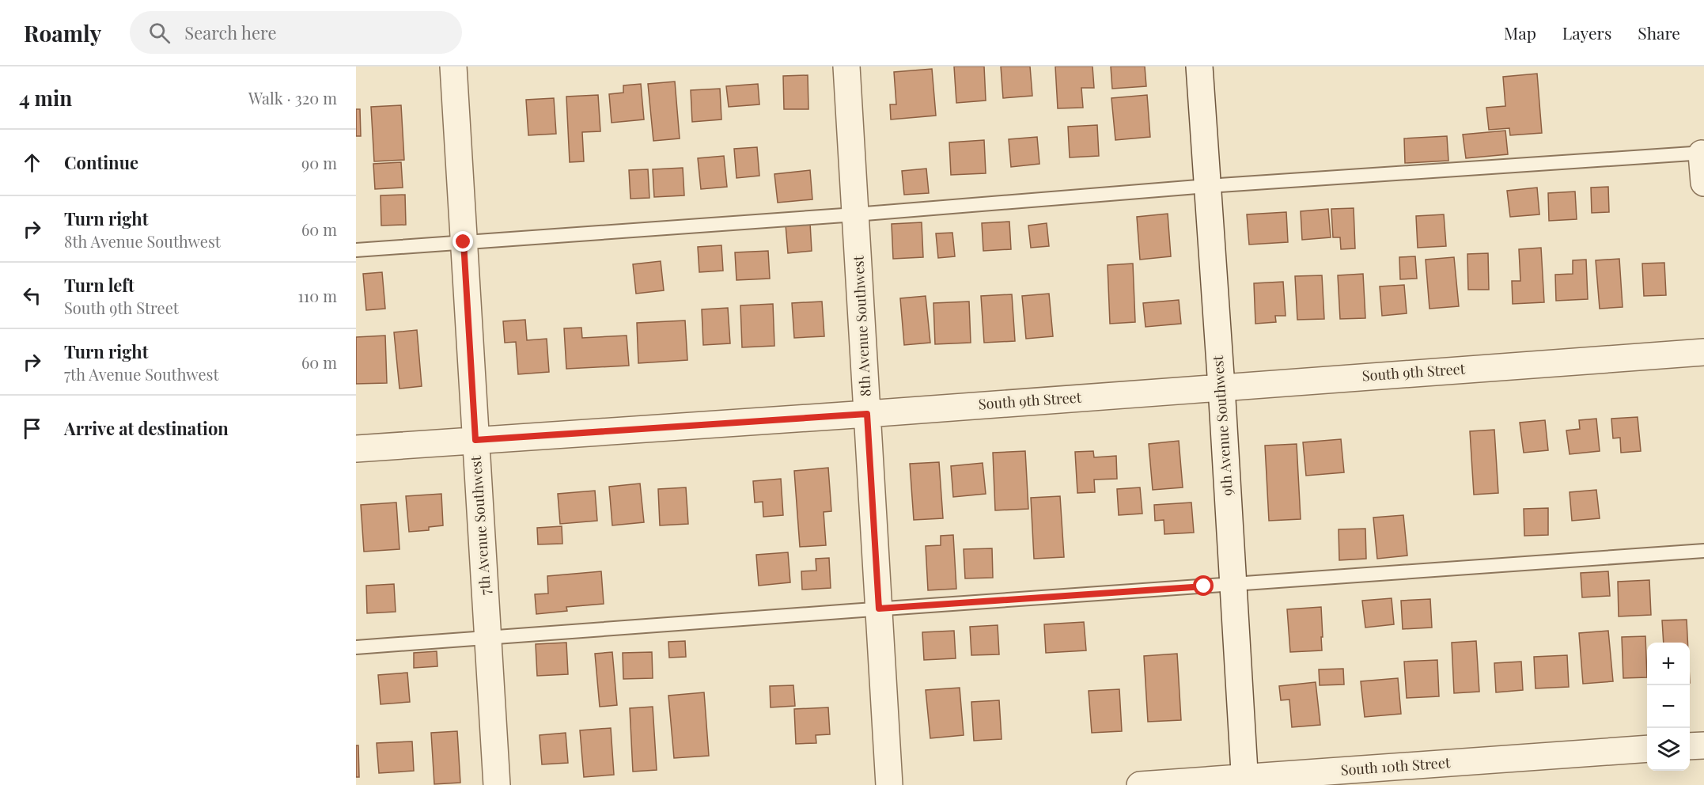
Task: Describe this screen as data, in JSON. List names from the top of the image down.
{
  "streets": {
    "street": [
      "8th Avenue Southwest",
      "South 9th Street",
      "9th Avenue Southwest",
      "7th Avenue Southwest",
      "South 10th Street"
    ]
  },
  "crossings": [
    ["8th Avenue Southwest", "South 9th Street"],
    ["South 9th Street", "9th Avenue Southwest"],
    ["South 9th Street", "7th Avenue Southwest"],
    ["9th Avenue Southwest", "South 10th Street"]
  ],
  "page": {
    "header": "Roamly",
    "search": "Search here",
    "nav": ["Map", "Layers", "Share"],
    "heading": ["4 min", "Walk · 320 m"],
    "list": [
      ["Continue", "90 m"],
      ["Turn right", "8th Avenue Southwest", "60 m"],
      ["Turn left", "South 9th Street", "110 m"],
      ["Turn right", "7th Avenue Southwest", "60 m"],
      "Arrive at destination"
    ],
    "map_buttons": ["+", "−"]
  }
}
